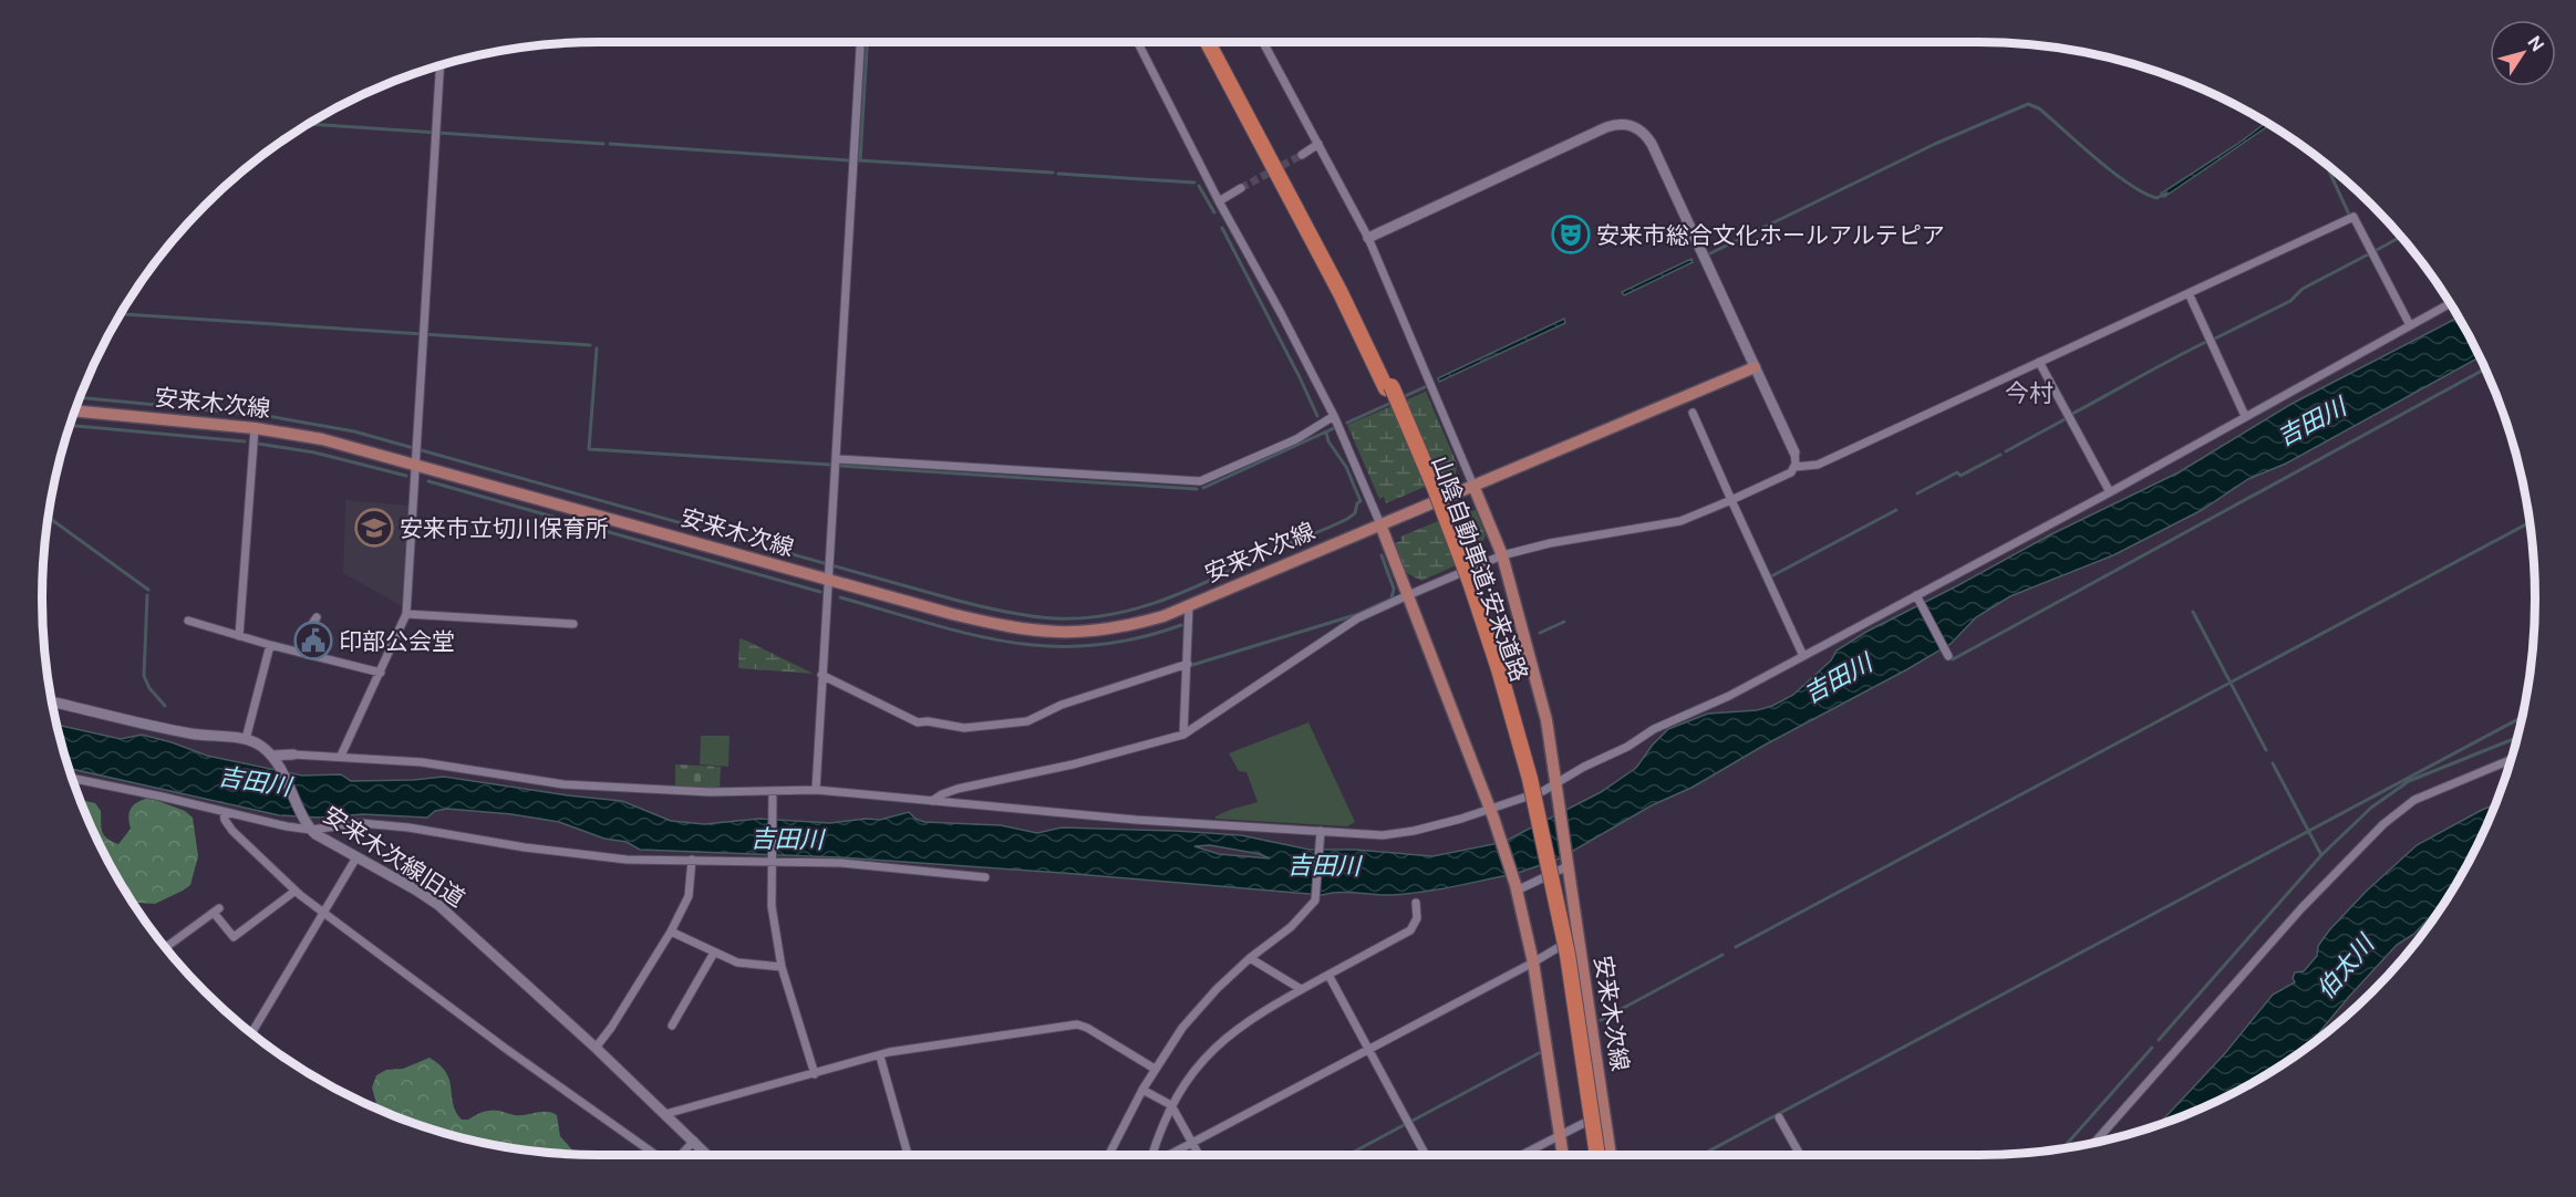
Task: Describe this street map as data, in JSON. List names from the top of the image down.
{
  "streets": {
    "highway": ["山陰自動車道;安来道路"],
    "main road": ["安来木次線"],
    "street": ["安来木次線旧道"]
  },
  "districts": ["今村"],
  "water": ["吉田川", "伯太川"],
  "places": {
    "theatre": ["安来市総合文化ホールアルテピア"],
    "school or university": ["安来市立切川保育所"],
    "public building": ["印部公会堂"]
  },
  "north": "top right"
}
